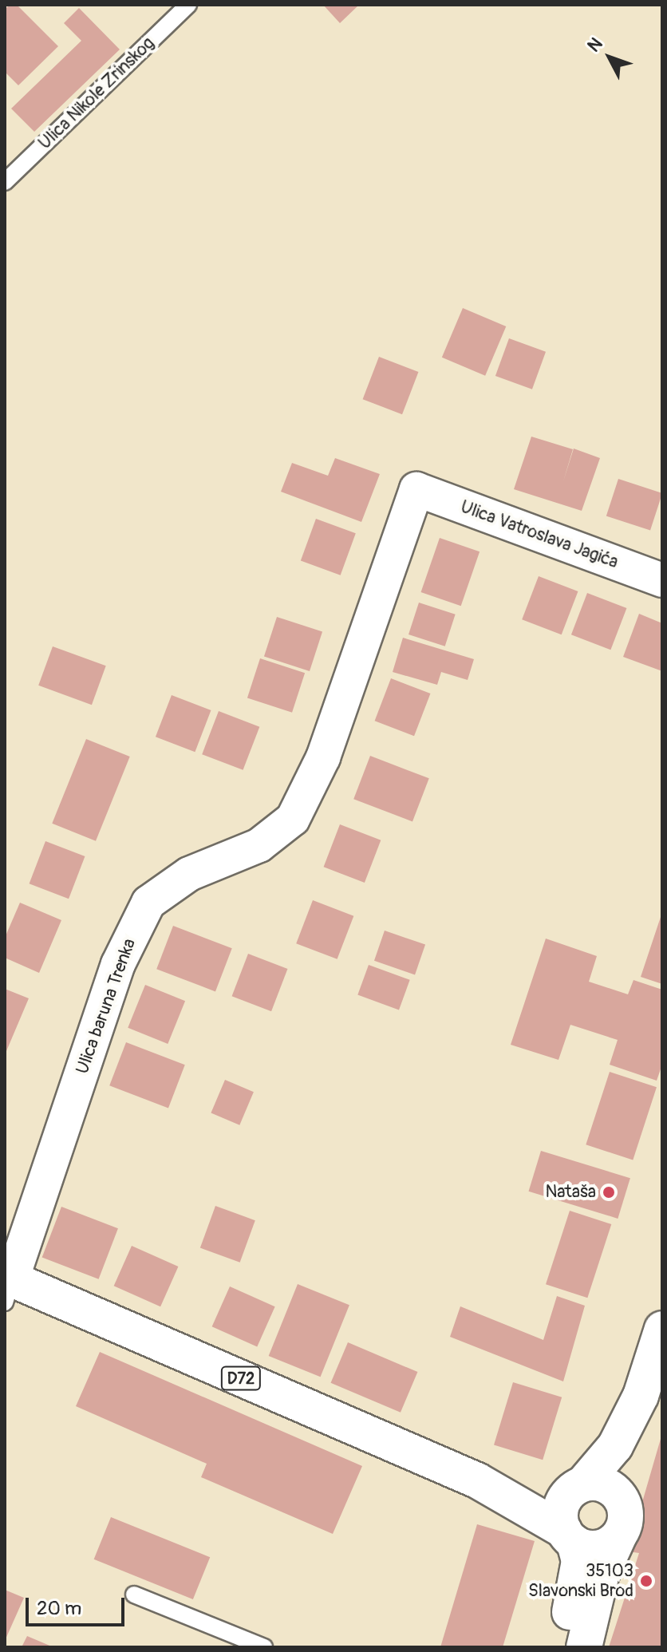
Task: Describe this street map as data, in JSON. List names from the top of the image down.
{
  "streets": {
    "main road": ["D72"],
    "street": ["Ulica Vatroslava Jagića", "Ulica baruna Trenka"],
    "lane": ["Ulica Nikole Zrinskog"]
  },
  "crossings": [
    ["Ulica Vatroslava Jagića", "Ulica baruna Trenka"],
    ["Ulica baruna Trenka", "D72"]
  ],
  "places": ["Nataša", "35103 Slavonski Brod"],
  "scale_bar": "20 m",
  "north": "top left"
}
